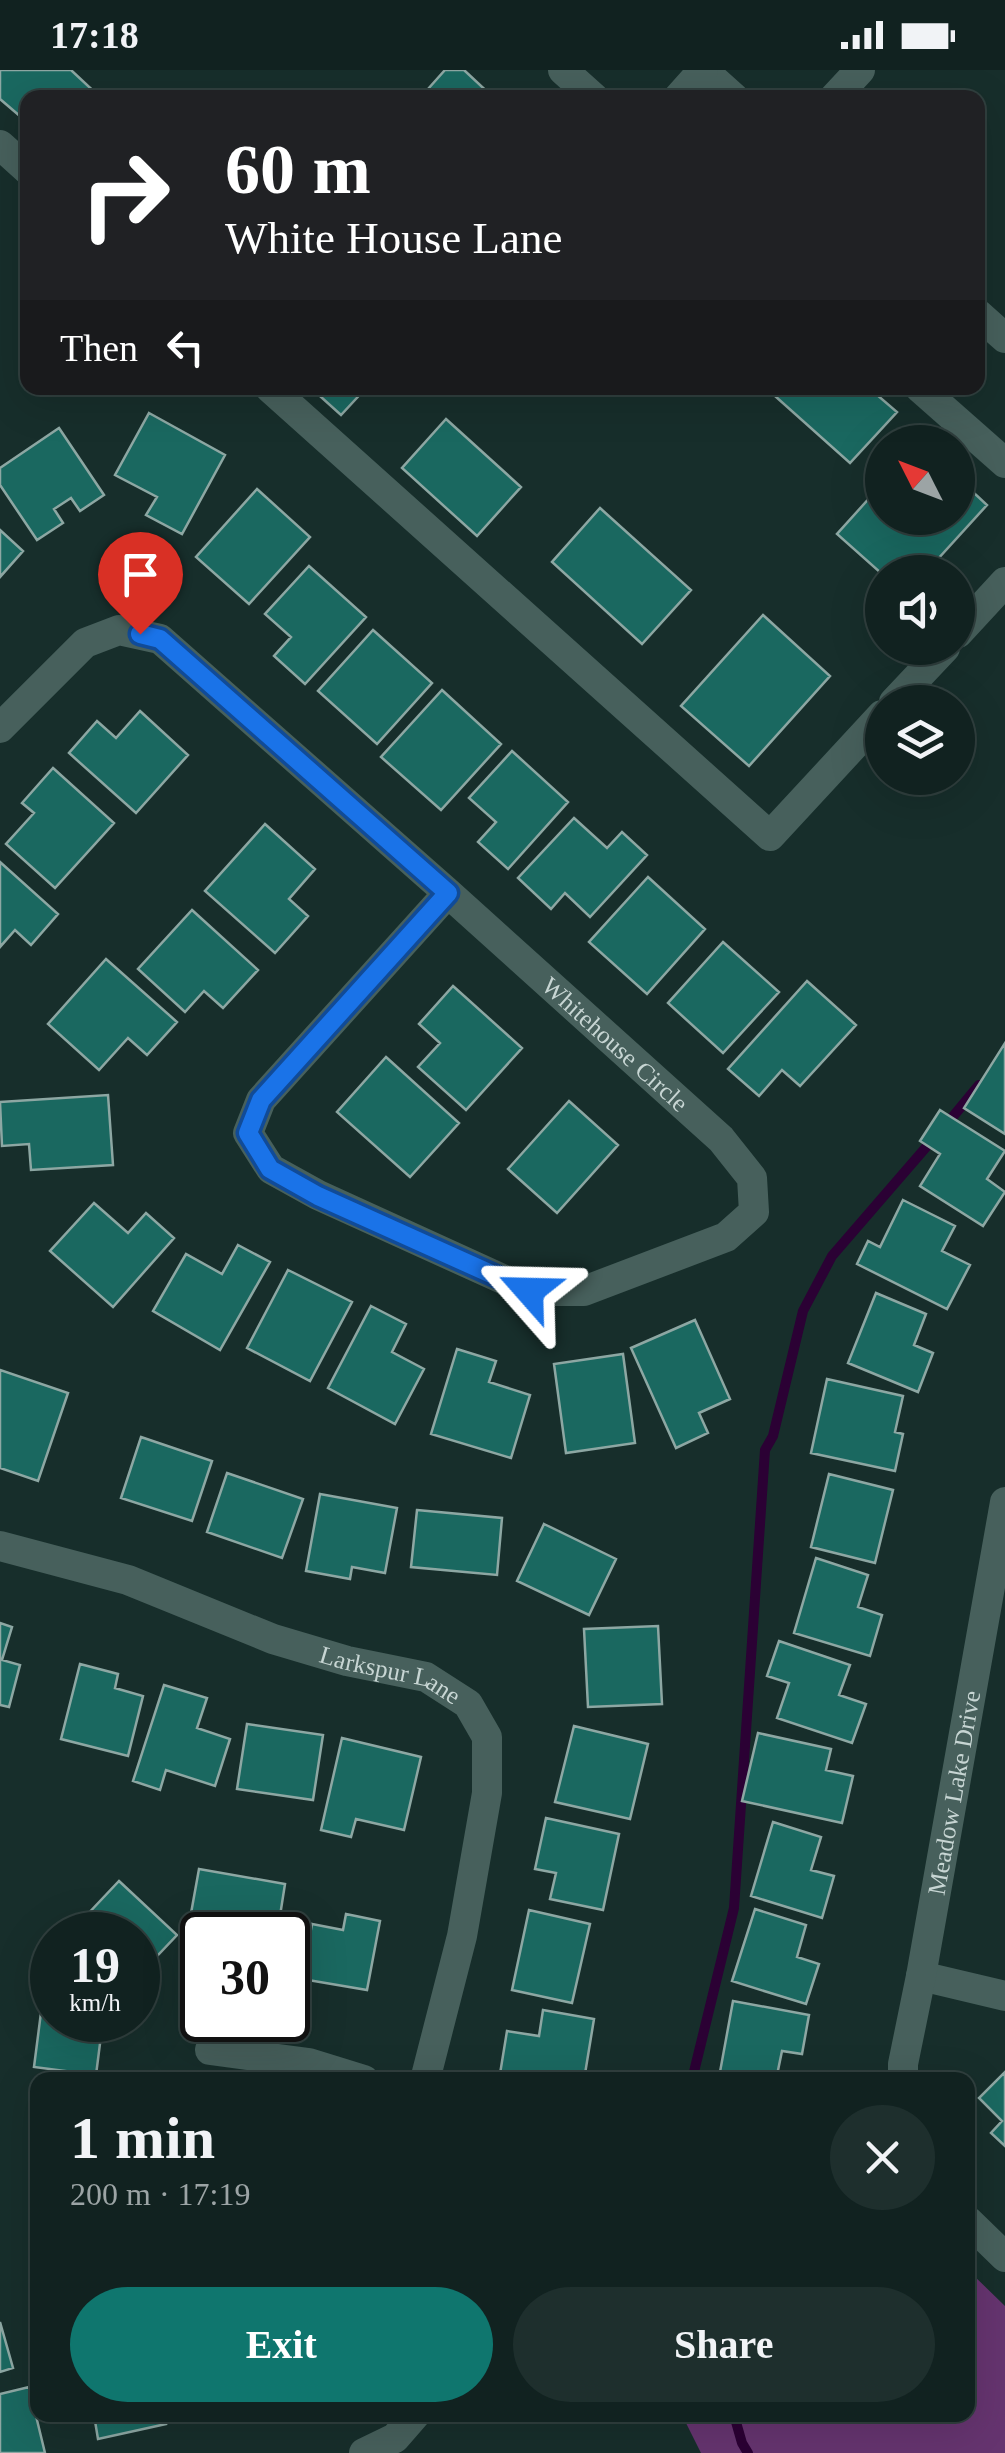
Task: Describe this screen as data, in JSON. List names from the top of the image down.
{
  "streets": {
    "street": ["Whitehouse Circle", "Larkspur Lane", "Meadow Lake Drive"]
  },
  "north": "top left",
  "page": {
    "status": "17:18",
    "turn": ["60 m", "White House Lane"],
    "then": "Then",
    "speed": "19 km/h",
    "limit": "30",
    "heading": ["1 min", "200 m · 17:19"],
    "buttons": ["Exit", "Share"]
  }
}
